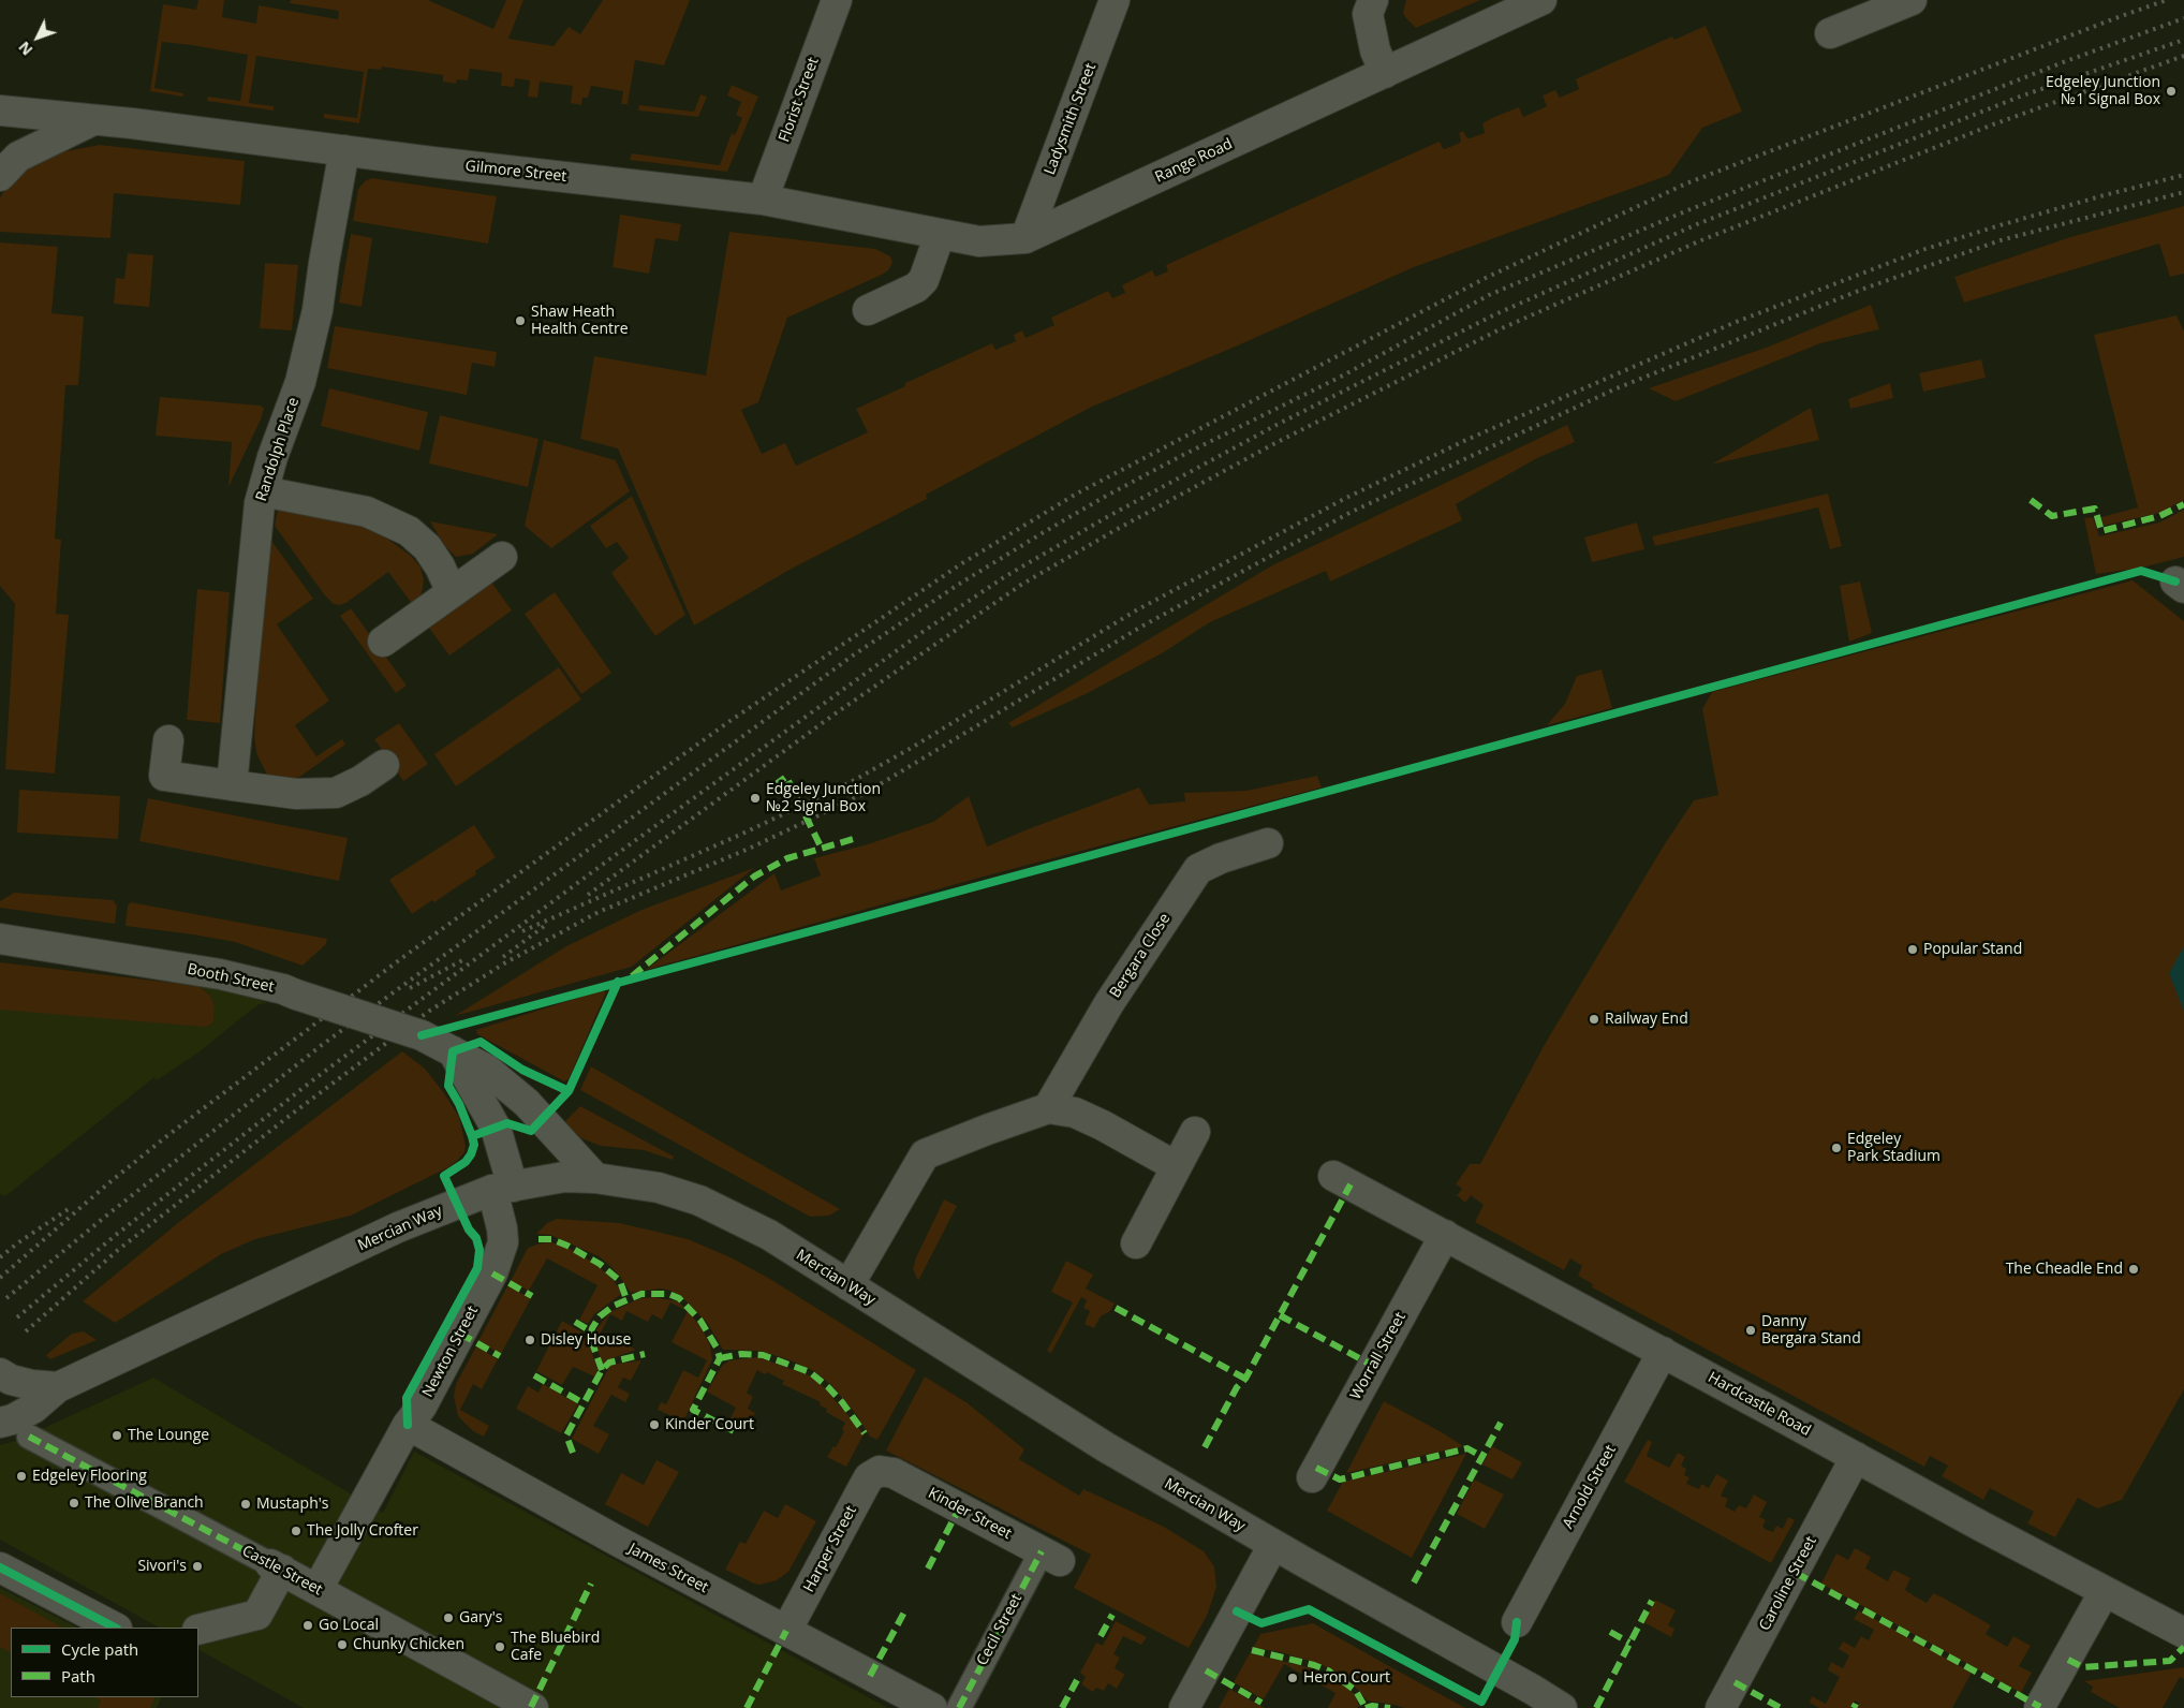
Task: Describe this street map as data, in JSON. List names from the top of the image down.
{
  "streets": {
    "street": [
      "Florist Street",
      "Ladysmith Street",
      "Range Road",
      "Gilmore Street",
      "Randolph Place",
      "Bergara Close",
      "Booth Street",
      "Mercian Way",
      "Newton Street",
      "Worrall Street",
      "Hardcastle Road",
      "Arnold Street",
      "Kinder Street",
      "Harper Street",
      "James Street",
      "Castle Street",
      "Caroline Street",
      "Cecil Street"
    ]
  },
  "crossings": [
    ["Florist Street", "Gilmore Street"],
    ["Ladysmith Street", "Range Road"],
    ["Range Road", "Gilmore Street"],
    ["Gilmore Street", "Randolph Place"],
    ["Booth Street", "Mercian Way"],
    ["Mercian Way", "Newton Street"],
    ["Newton Street", "James Street"],
    ["Newton Street", "Castle Street"],
    ["Worrall Street", "Hardcastle Road"],
    ["Hardcastle Road", "Arnold Street"],
    ["Hardcastle Road", "Caroline Street"],
    ["Kinder Street", "Harper Street"],
    ["Kinder Street", "Cecil Street"],
    ["Harper Street", "James Street"]
  ],
  "places": [
    "Edgeley Junction №1 Signal Box",
    "Shaw Heath Health Centre",
    "Edgeley Junction №2 Signal Box",
    "Popular Stand",
    "Railway End",
    "Edgeley Park Stadium",
    "The Cheadle End",
    "Danny Bergara Stand",
    "Disley House",
    "Kinder Court",
    "The Lounge",
    "Edgeley Flooring",
    "The Olive Branch",
    "Mustaph's",
    "The Jolly Crofter",
    "Sivori's",
    "Gary's",
    "Go Local",
    "Chunky Chicken",
    "The Bluebird Cafe",
    "Heron Court"
  ],
  "legend": ["Cycle path", "Path"],
  "north": "bottom left"
}
